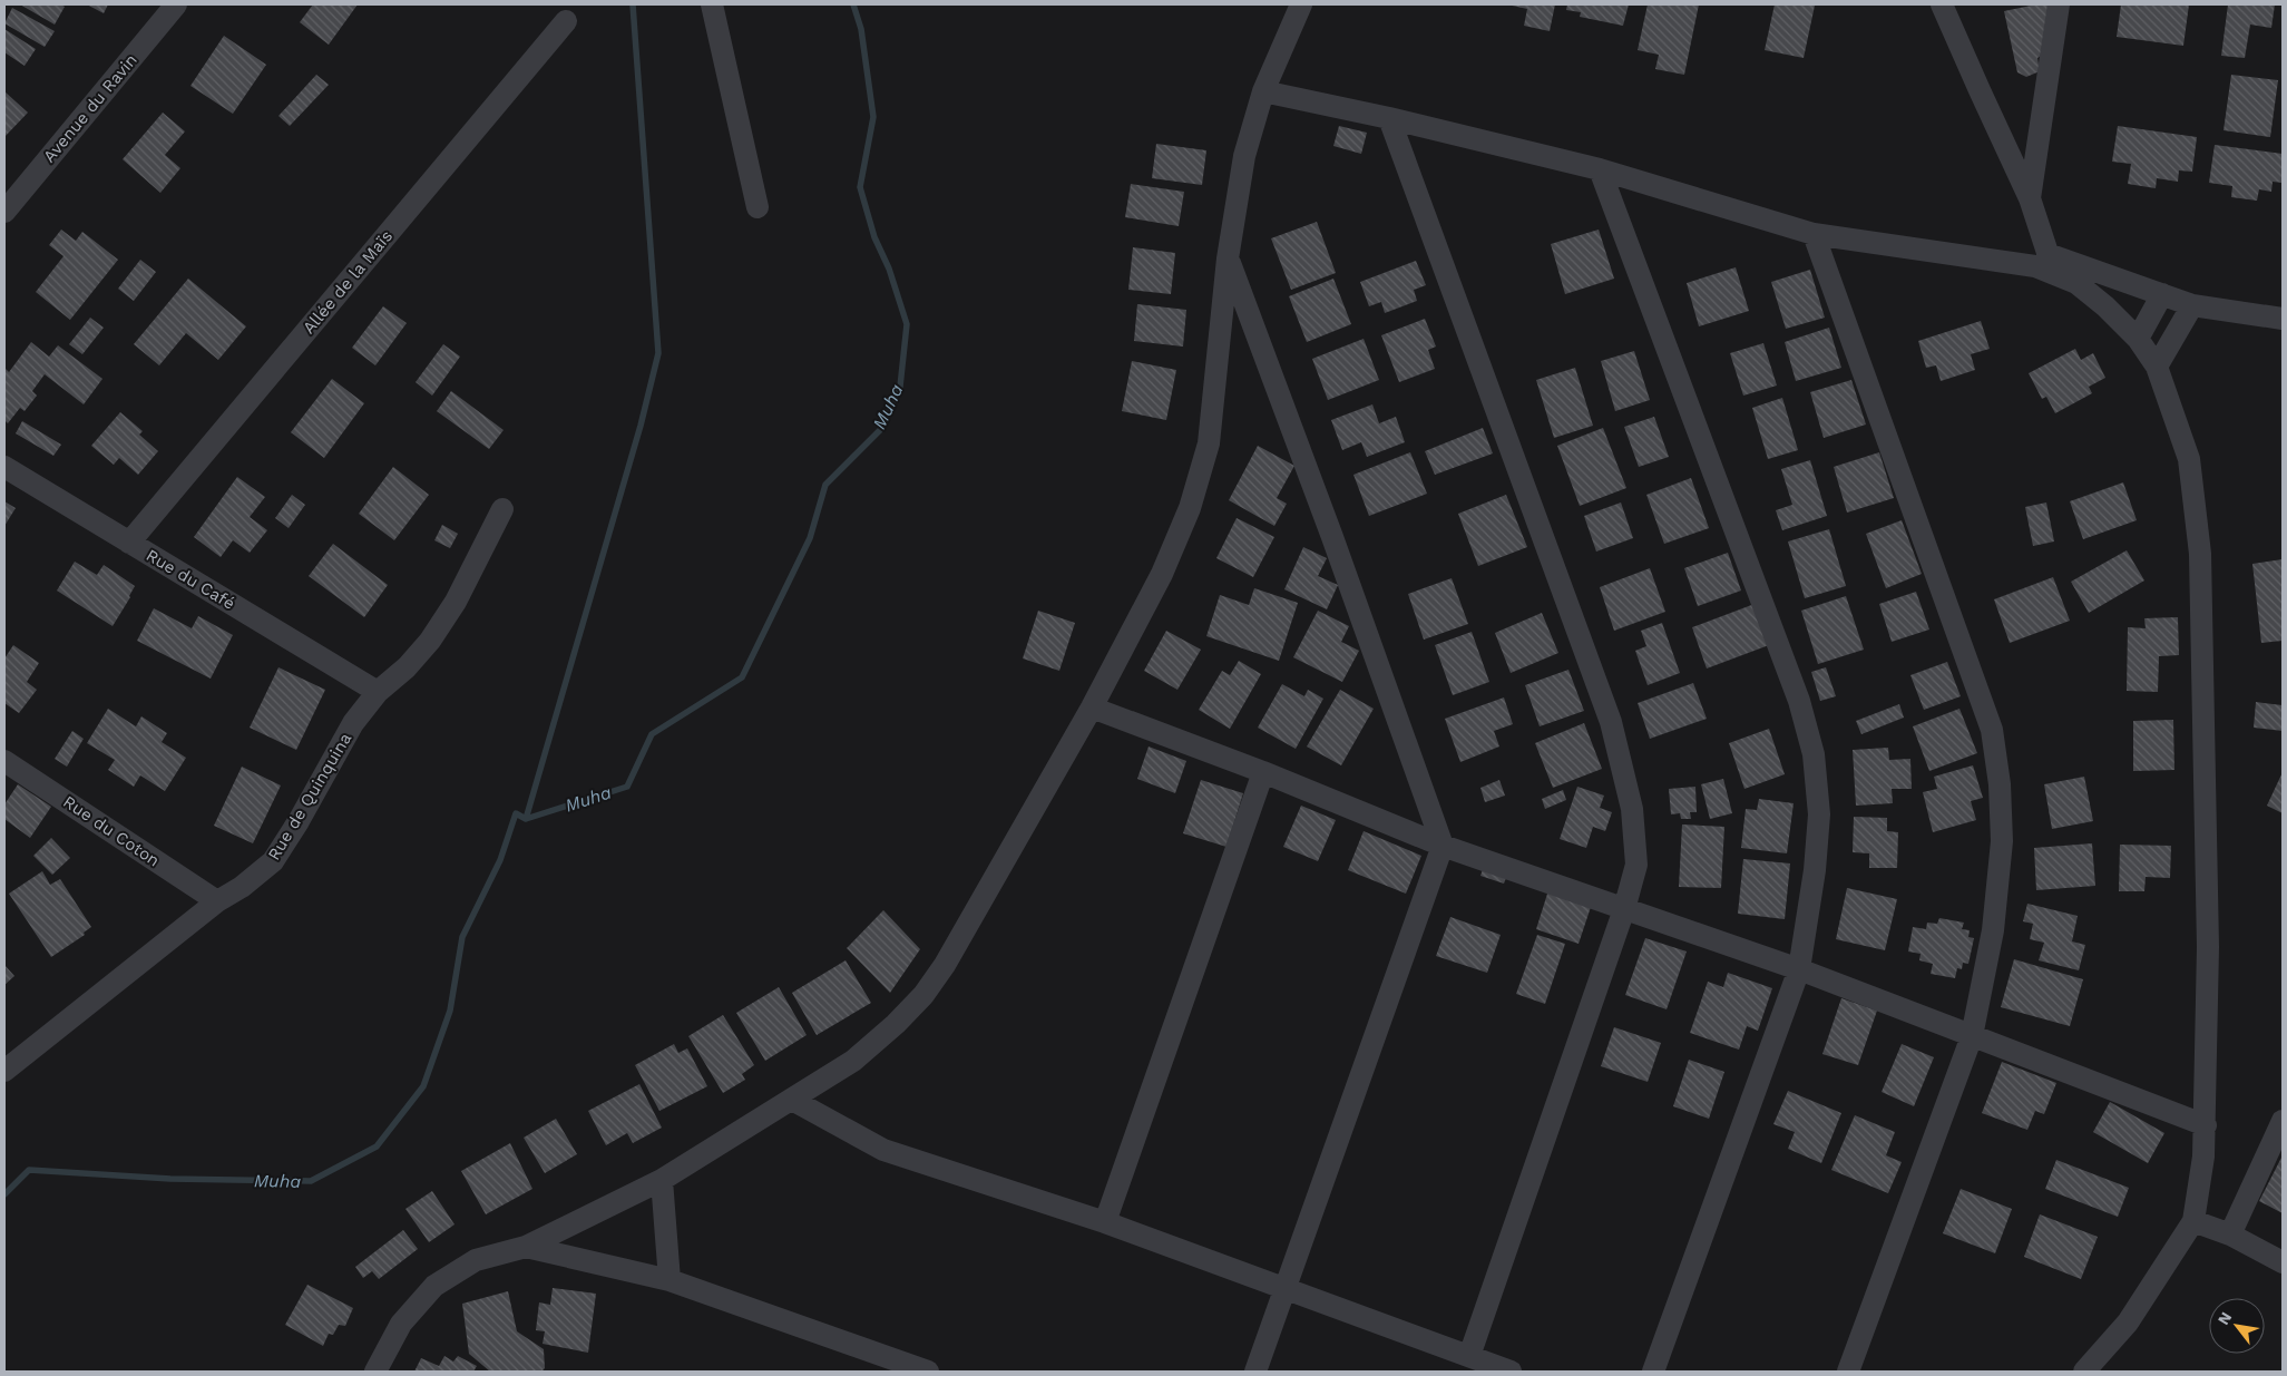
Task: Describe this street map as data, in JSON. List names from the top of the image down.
{
  "streets": {
    "street": [
      "Avenue du Ravin",
      "Allée de la Maïs",
      "Rue du Café",
      "Rue de Quinquina",
      "Rue du Coton"
    ]
  },
  "crossings": [
    ["Allée de la Maïs", "Rue du Café"],
    ["Rue du Café", "Rue de Quinquina"],
    ["Rue de Quinquina", "Rue du Coton"]
  ],
  "water": ["Muha"],
  "north": "top left"
}
